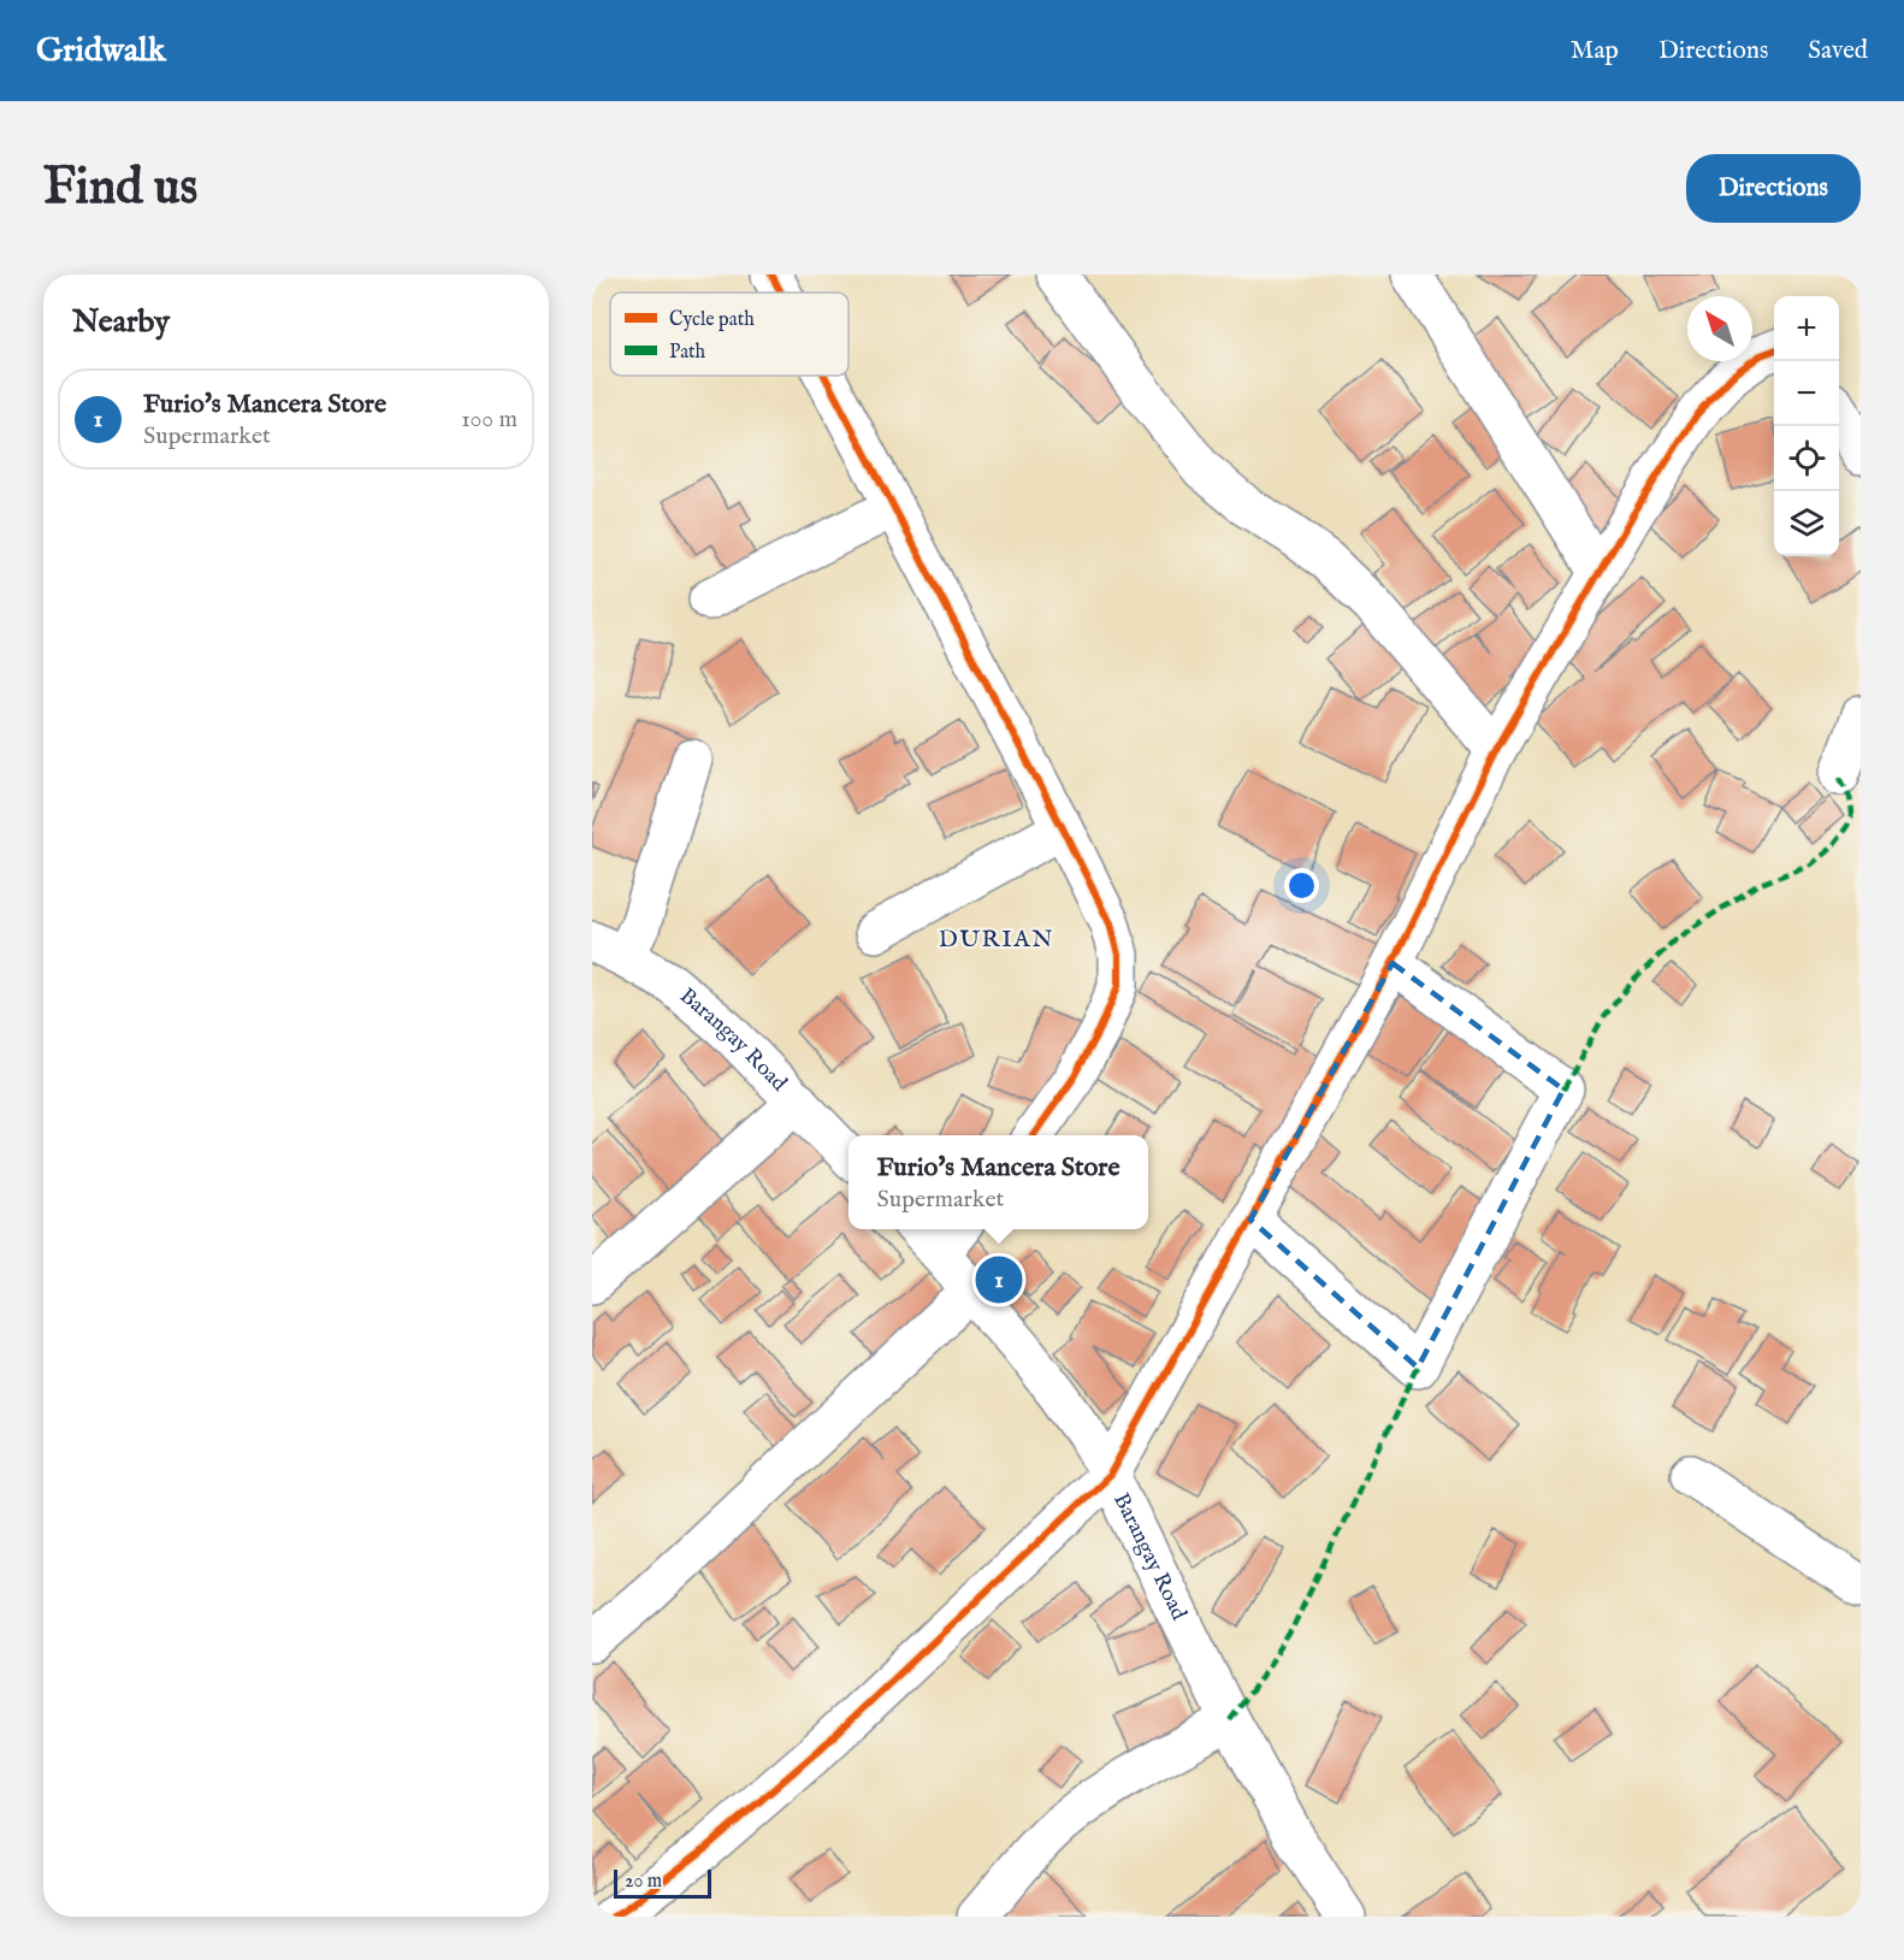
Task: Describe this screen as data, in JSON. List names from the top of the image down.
{
  "streets": {
    "street": ["Barangay Road"]
  },
  "districts": ["DURIAN"],
  "legend": ["Cycle path", "Path"],
  "scale_bar": "20 m",
  "north": "top left",
  "page": {
    "header": "Gridwalk",
    "nav": ["Map", "Directions", "Saved"],
    "buttons": "Directions",
    "title": "Find us",
    "heading": "Nearby",
    "map_buttons": ["+", "−"],
    "list": [
      {
        "mark": "1",
        "name": "Furio's Mancera Store",
        "note": "Supermarket",
        "value": "100 m"
      }
    ],
    "popup": ["Furio's Mancera Store", "Supermarket"],
    "pins": "1",
    "scale": "20 m"
  }
}
